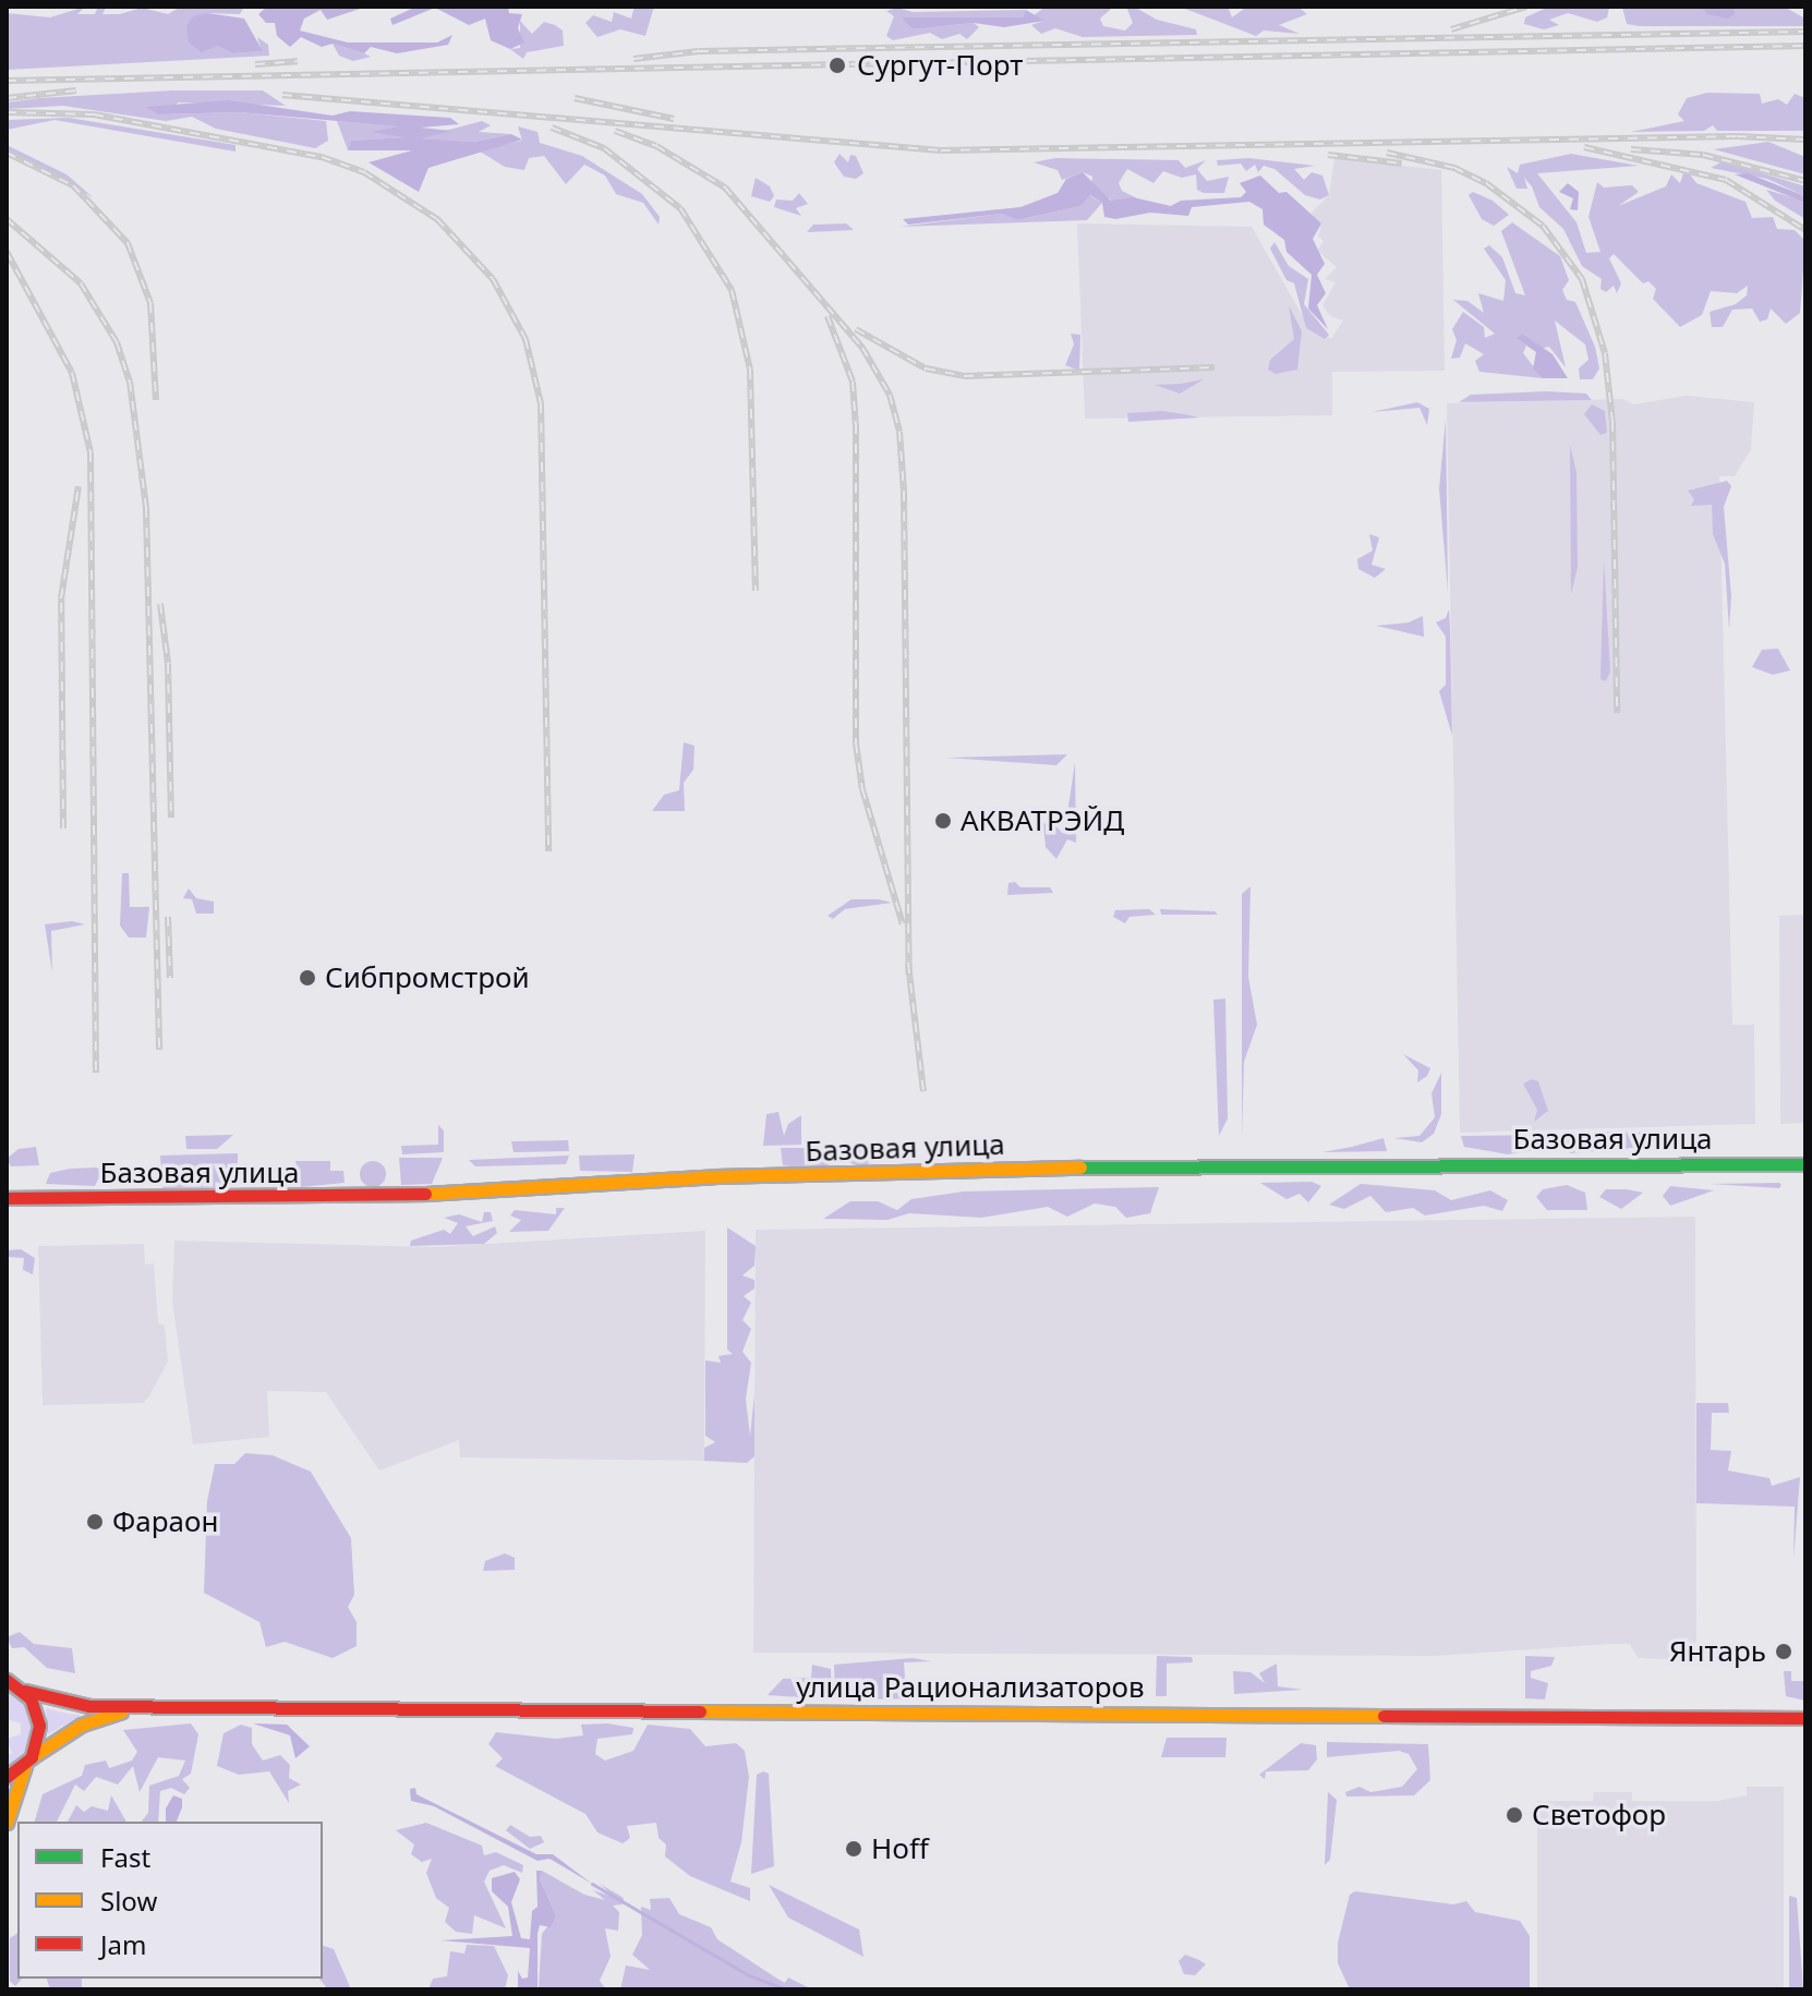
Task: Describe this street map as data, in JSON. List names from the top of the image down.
{
  "streets": {
    "main road": ["Базовая улица", "улица Рационализаторов"]
  },
  "places": [
    "Сургут-Порт",
    "АКВАТРЭЙД",
    "Сибпромстрой",
    "Фараон",
    "Янтарь",
    "Светофор",
    "Hoff"
  ],
  "legend": ["Fast", "Slow", "Jam"]
}
